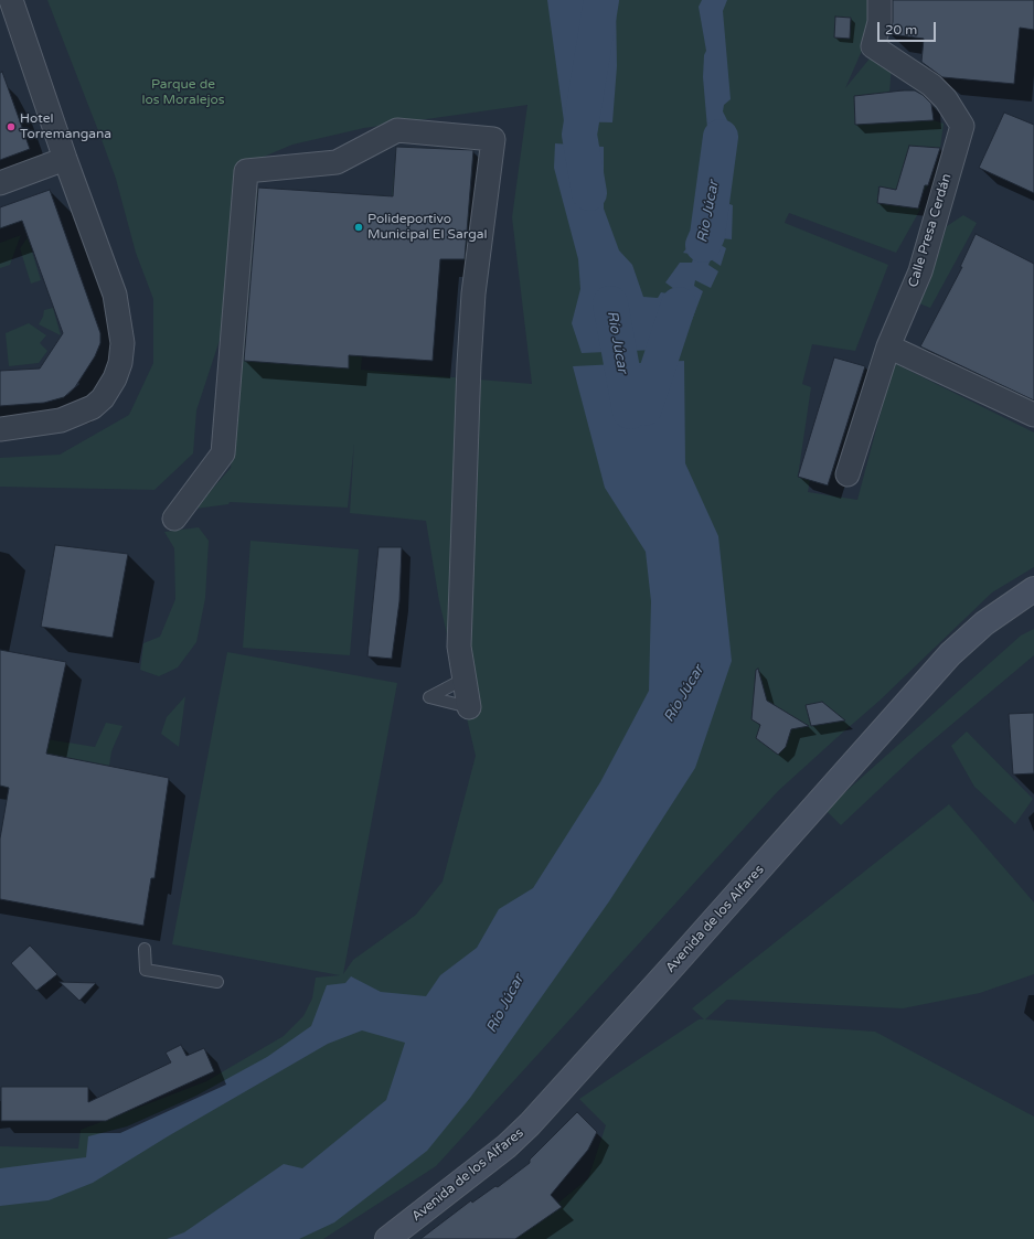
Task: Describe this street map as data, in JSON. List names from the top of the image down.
{
  "streets": {
    "street": ["Calle Presa Cerdán", "Avenida de los Alfares"]
  },
  "water": ["Rio Júcar", "Río Júcar"],
  "parks": ["Parque de los Moralejos"],
  "places": ["Hotel Torremangana", "Polideportivo Municipal El Sargal"],
  "scale_bar": "20 m"
}
